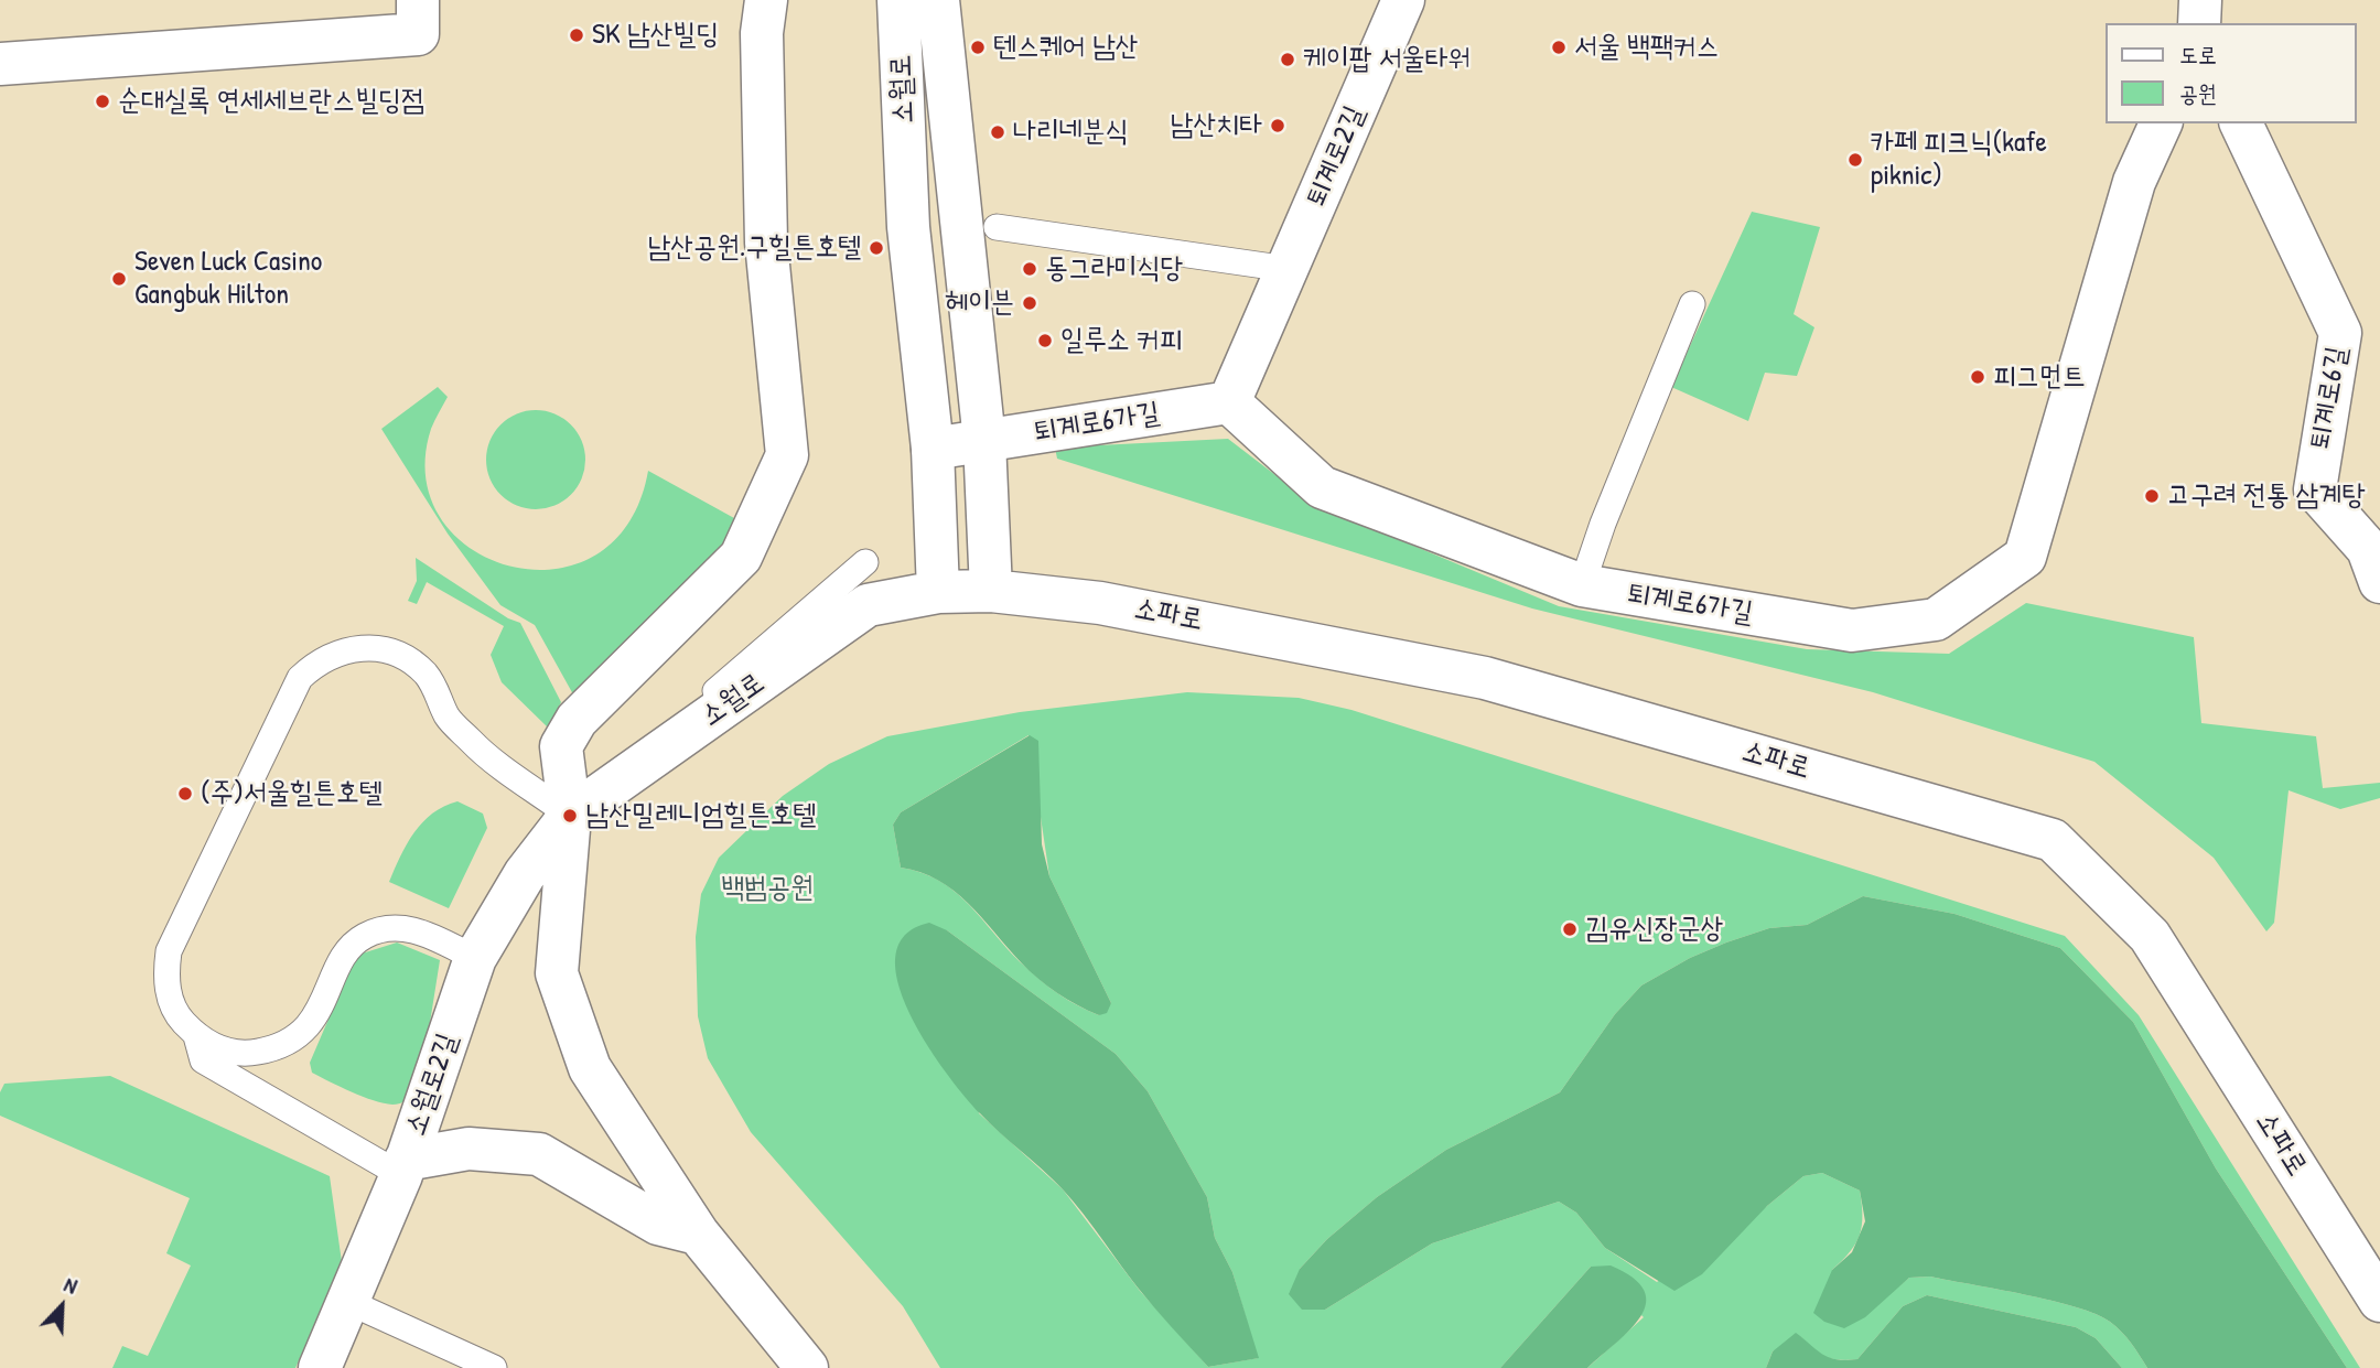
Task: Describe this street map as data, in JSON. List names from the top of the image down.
{
  "streets": {
    "main road": [
      "소월로",
      "퇴계로2길",
      "퇴계로6길",
      "퇴계로6가길",
      "소파로",
      "소월로2길"
    ]
  },
  "crossings": [
    ["소월로", "퇴계로6가길"],
    ["소월로", "소파로"],
    ["소월로", "소월로2길"],
    ["퇴계로2길", "퇴계로6가길"]
  ],
  "parks": ["백범공원"],
  "places": [
    "SK 남산빌딩",
    "텐스퀘어 남산",
    "서울 백팩커스",
    "케이팝 서울타워",
    "순대실록 연세세브란스빌딩점",
    "남산치타",
    "나리네분식",
    "카페 피크닉(kafe piknic)",
    "남산공원.구힐튼호텔",
    "동그라미식당",
    "Seven Luck Casino Gangbuk Hilton",
    "헤이븐",
    "일루소 커피",
    "피그먼트",
    "고구려 전통 삼계탕",
    "(주)서울힐튼호텔",
    "남산밀레니엄힐튼호텔",
    "김유신장군상"
  ],
  "legend": ["도로", "공원"],
  "north": "top right"
}
